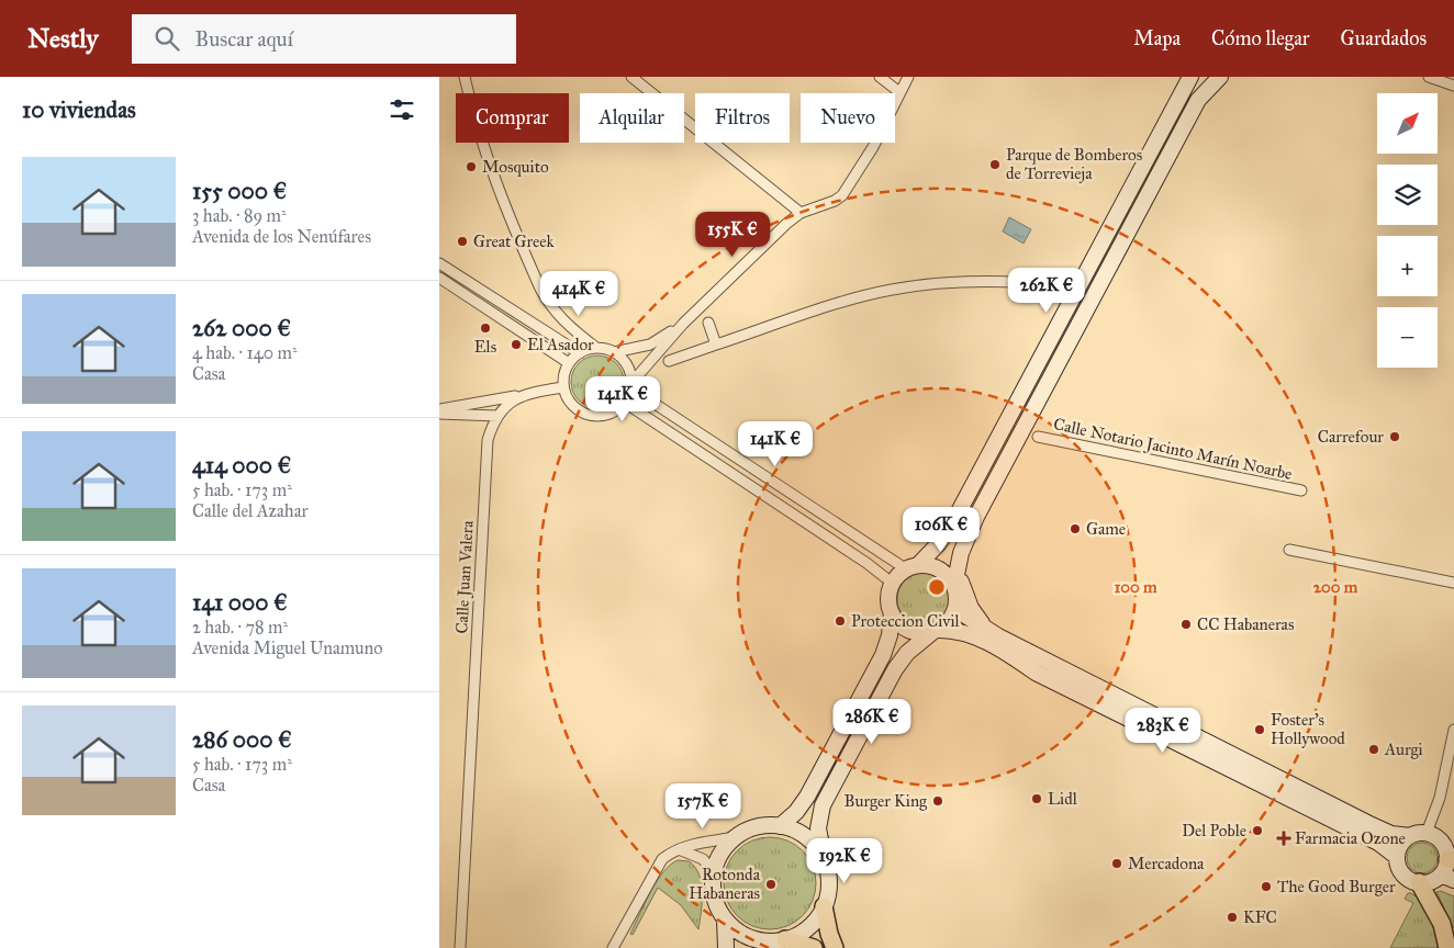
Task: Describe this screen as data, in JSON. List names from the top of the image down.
{
  "streets": {
    "street": ["Calle Notario Jacinto Marín Noarbe", "Calle Juan Valera"]
  },
  "places": {
    "other": [
      "Parque de Bomberos de Torrevieja",
      "Mosquito",
      "Great Greek",
      "Els",
      "El Asador",
      "Carrefour",
      "Game",
      "Proteccion Civil",
      "CC Habaneras",
      "Foster's Hollywood",
      "Aurgi",
      "Lidl",
      "Burger King",
      "Del Poble",
      "Mercadona",
      "Rotonda Habaneras",
      "The Good Burger",
      "KFC"
    ],
    "health": ["Farmacia Ozone"]
  },
  "north": "top right",
  "page": {
    "header": "Nestly",
    "search": "Buscar aquí",
    "nav": ["Mapa", "Cómo llegar", "Guardados"],
    "heading": "10 viviendas",
    "map_buttons": ["+", "−"],
    "chip": [
      "Comprar",
      "Alquilar",
      "Filtros",
      "Nuevo"
    ],
    "list": [
      {
        "name": "155 000 €",
        "note": "3 hab. · 89 m² · Avenida de los Nenúfares"
      },
      {
        "name": "262 000 €",
        "note": "4 hab. · 140 m² · Casa"
      },
      {
        "name": "414 000 €",
        "note": "5 hab. · 173 m² · Calle del Azahar"
      },
      {
        "name": "141 000 €",
        "note": "2 hab. · 78 m² · Avenida Miguel Unamuno"
      },
      {
        "name": "286 000 €",
        "note": "5 hab. · 173 m² · Casa"
      }
    ],
    "price": [
      "155K €",
      "262K €",
      "414K €",
      "141K €",
      "141K €",
      "106K €",
      "286K €",
      "283K €",
      "157K €",
      "192K €"
    ]
  },
  "rings": ["100 m", "200 m"]
}
